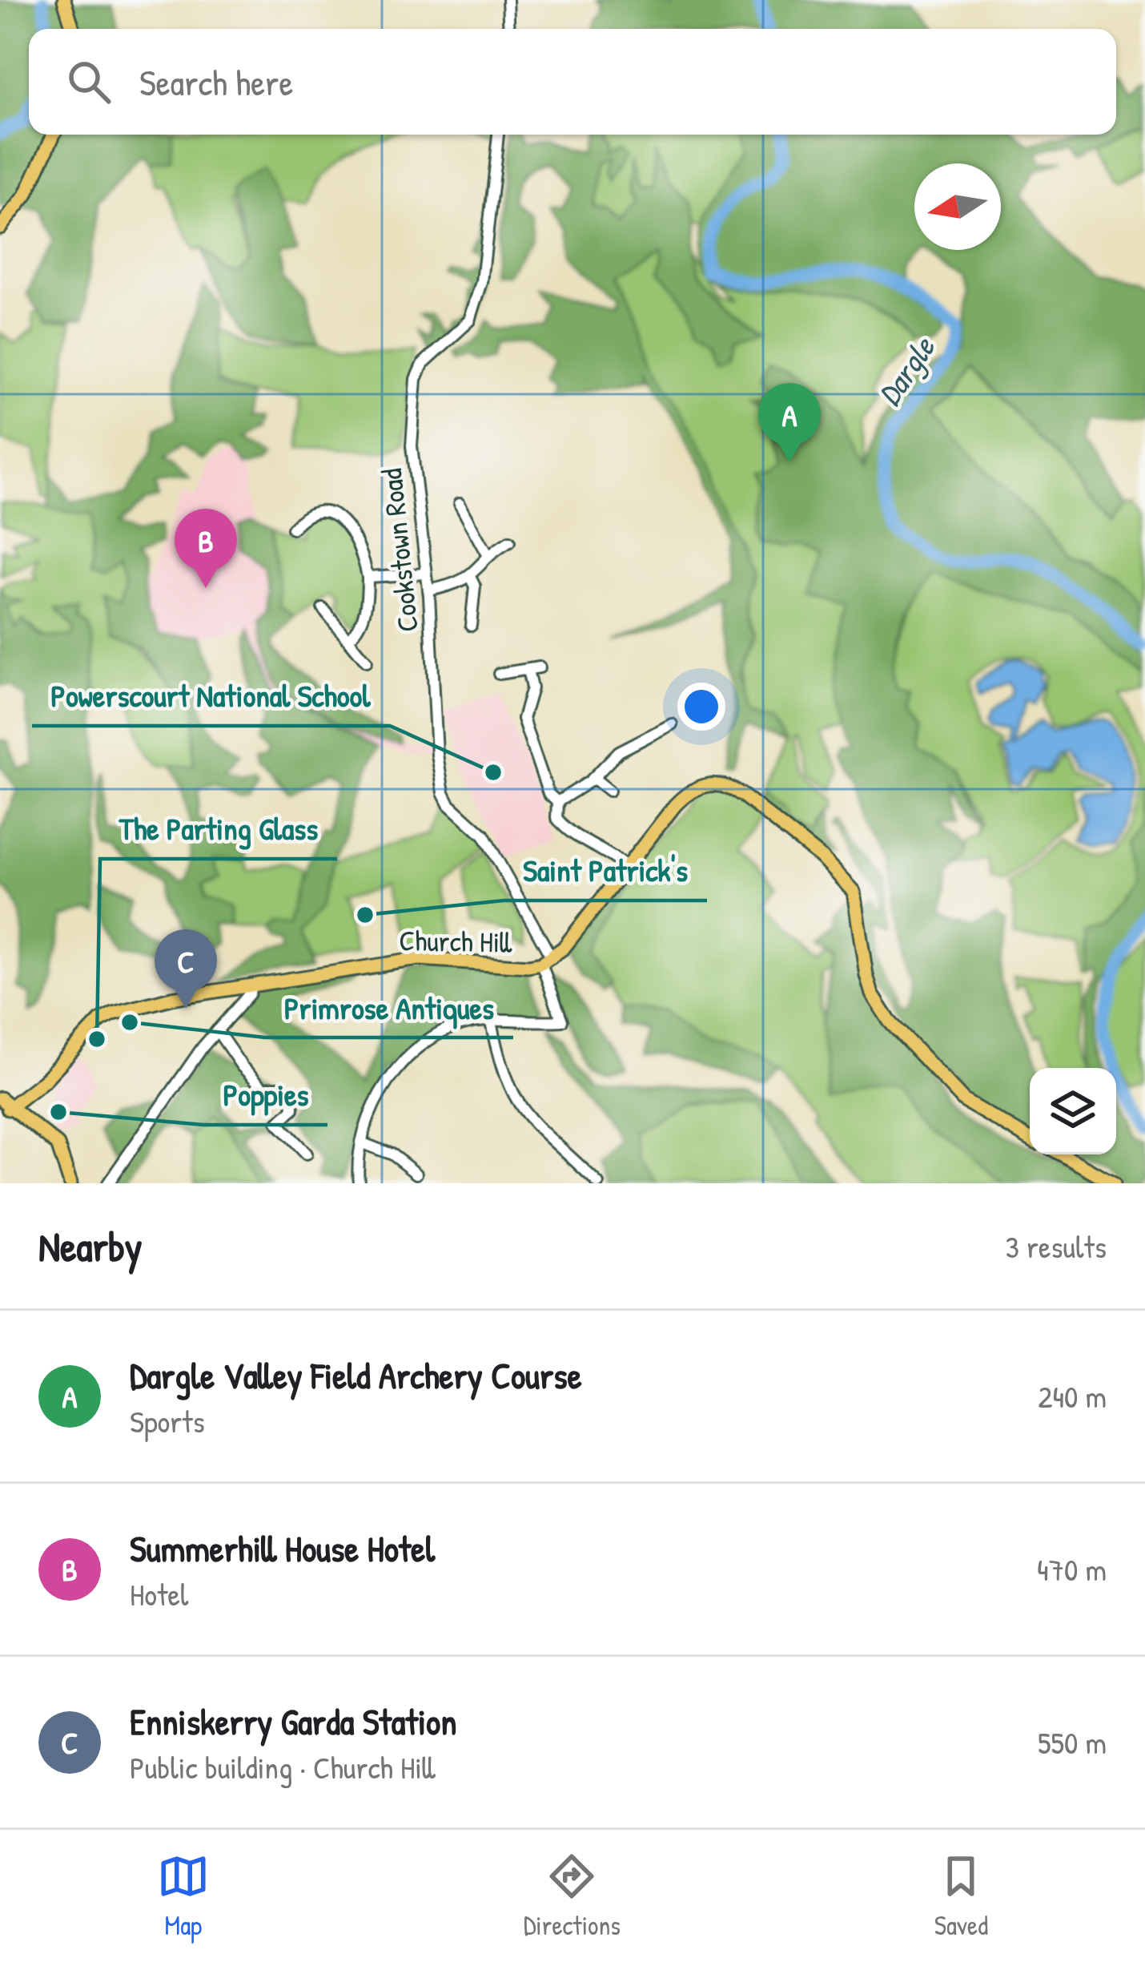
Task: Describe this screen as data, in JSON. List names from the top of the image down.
{
  "streets": {
    "main road": ["Church Hill"],
    "street": ["Cookstown Road"]
  },
  "crossings": [
    ["Cookstown Road", "Church Hill"]
  ],
  "water": ["Dargle"],
  "places": [
    "Powerscourt National School",
    "Saint Patrick's",
    "Primrose Antiques",
    "The Parting Glass",
    "Poppies"
  ],
  "north": "left",
  "page": {
    "search": "Search here",
    "pins": ["A", "B", "C"],
    "heading": ["Nearby", "3 results"],
    "list": [
      {
        "mark": "A",
        "name": "Dargle Valley Field Archery Course",
        "note": "Sports",
        "value": "240 m"
      },
      {
        "mark": "B",
        "name": "Summerhill House Hotel",
        "note": "Hotel",
        "value": "470 m"
      },
      {
        "mark": "C",
        "name": "Enniskerry Garda Station",
        "note": "Public building · Church Hill",
        "value": "550 m"
      }
    ],
    "nav": ["Map", "Directions", "Saved"]
  }
}
